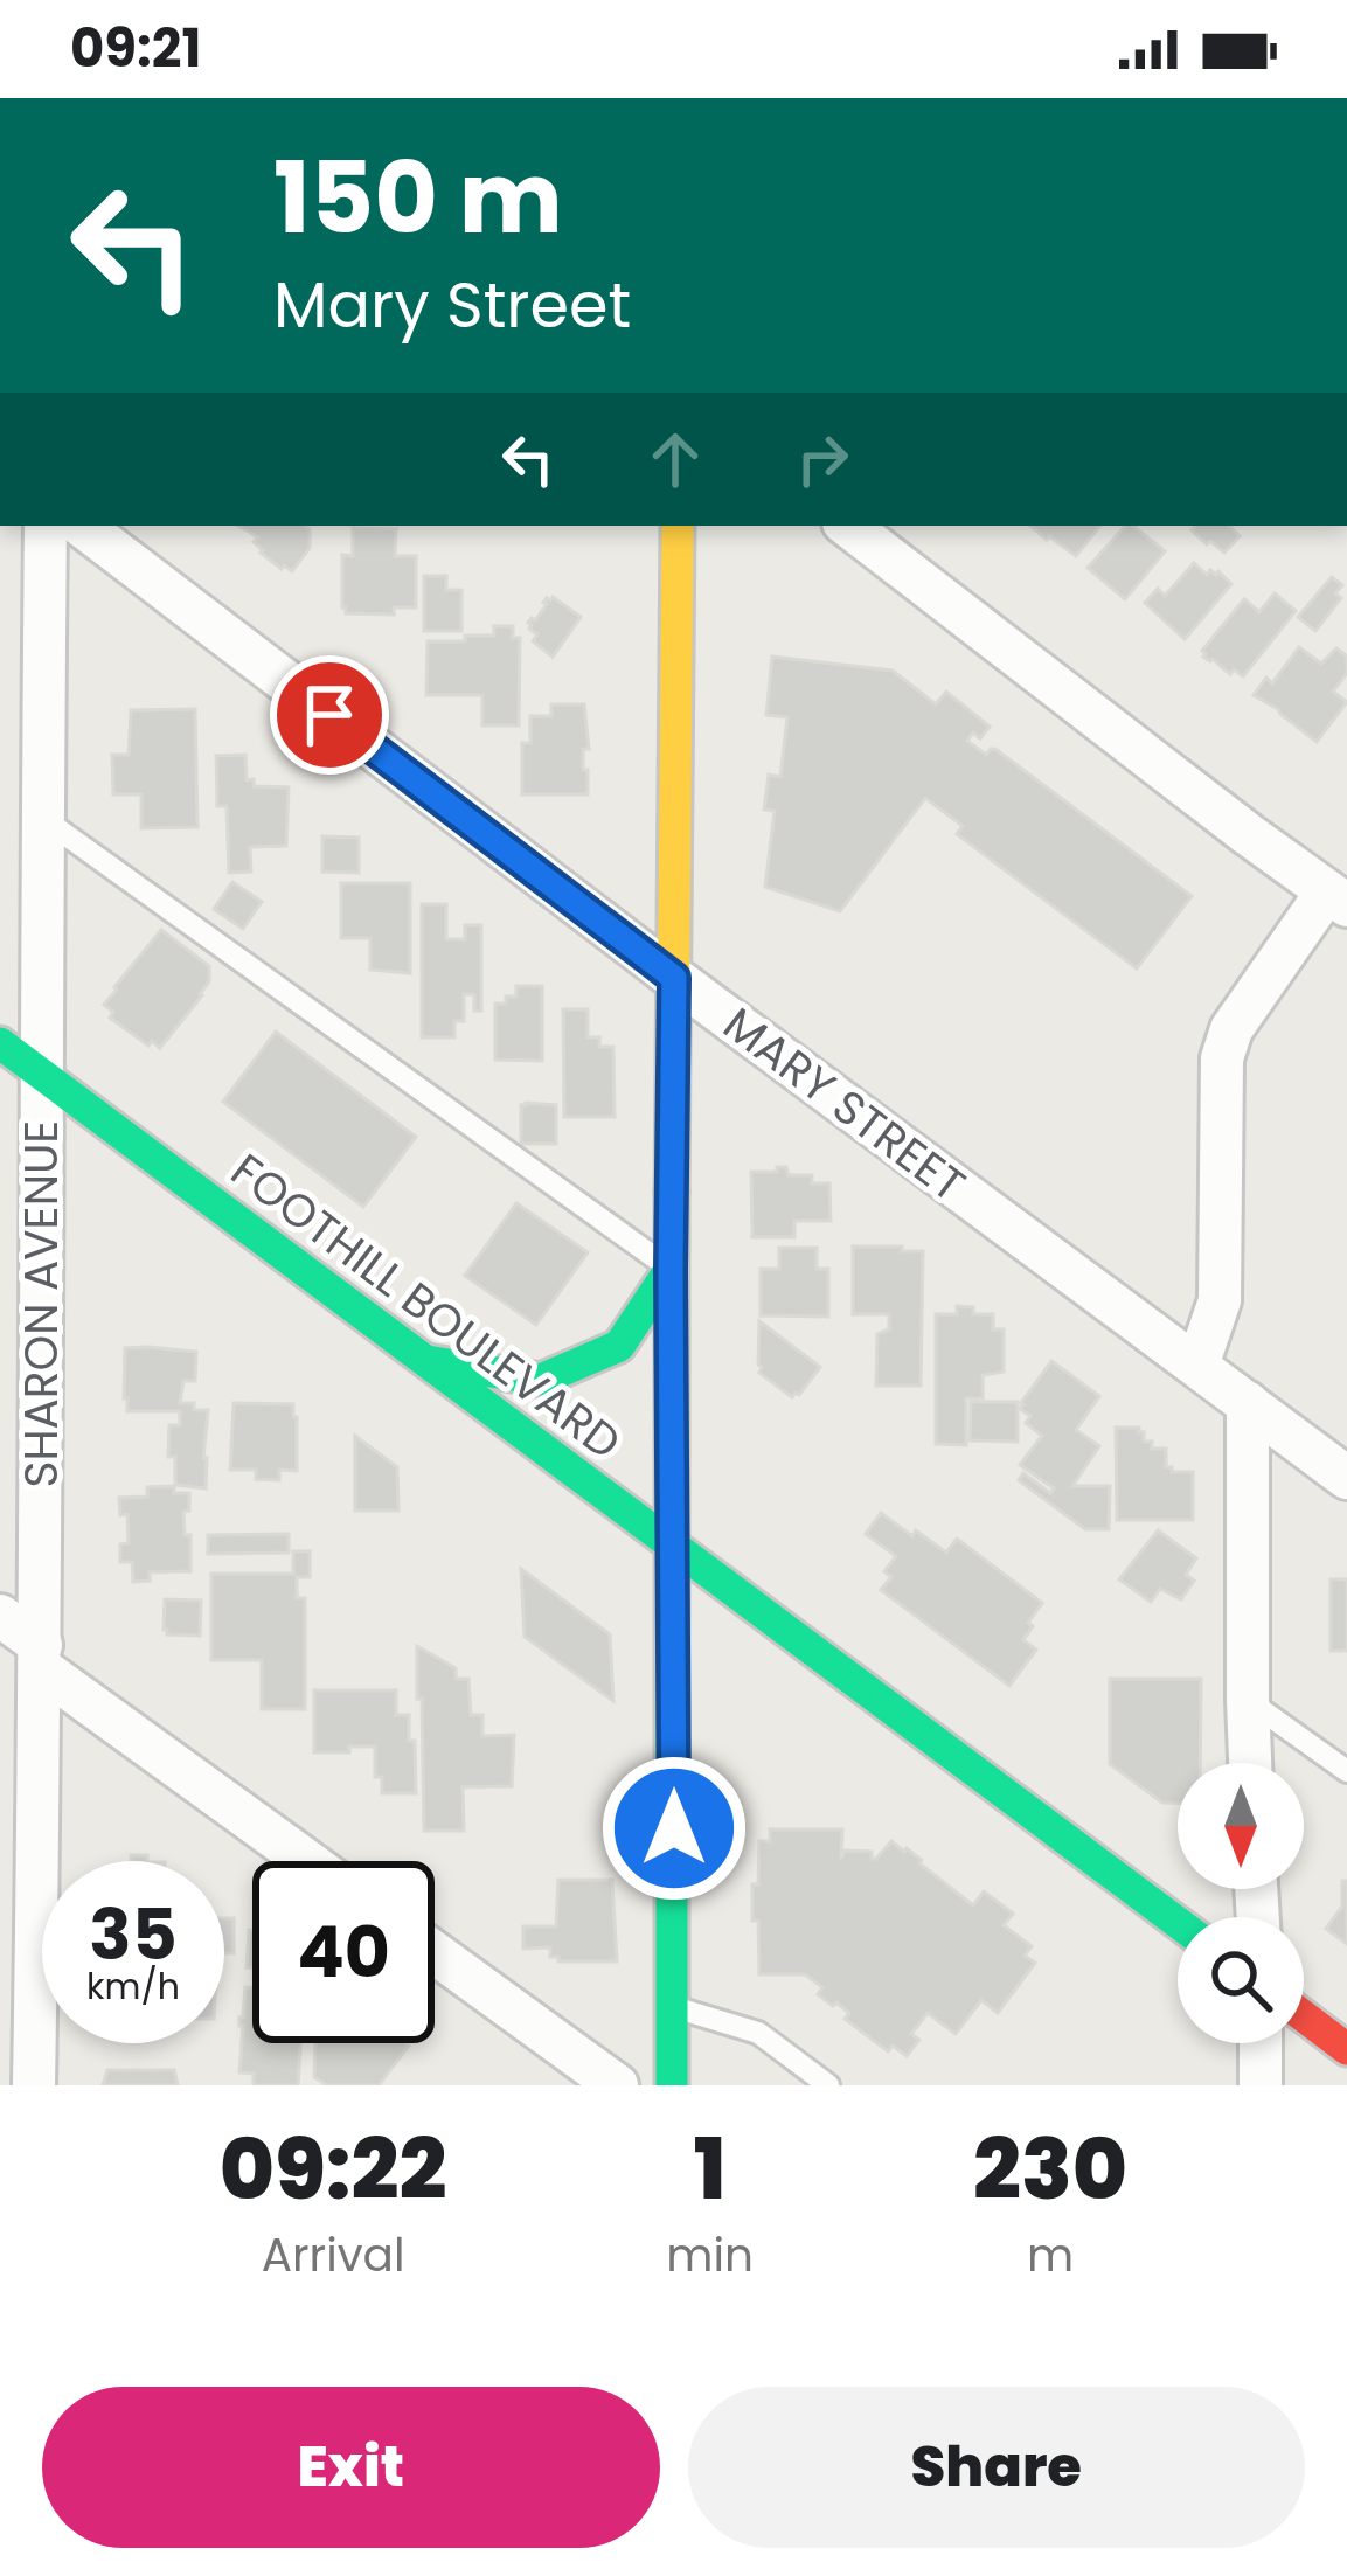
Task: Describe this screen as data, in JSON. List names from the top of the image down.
{
  "streets": {
    "main road": ["FOOTHILL BOULEVARD"],
    "street": ["MARY STREET", "SHARON AVENUE"]
  },
  "crossings": [
    ["SHARON AVENUE", "FOOTHILL BOULEVARD"]
  ],
  "north": "bottom",
  "page": {
    "status": "09:21",
    "turn": ["150 m", "Mary Street"],
    "speed": "35 km/h",
    "limit": "40",
    "eta": [
      "09:22",
      "Arrival",
      "1",
      "min",
      "230",
      "m"
    ],
    "buttons": ["Exit", "Share"]
  }
}
